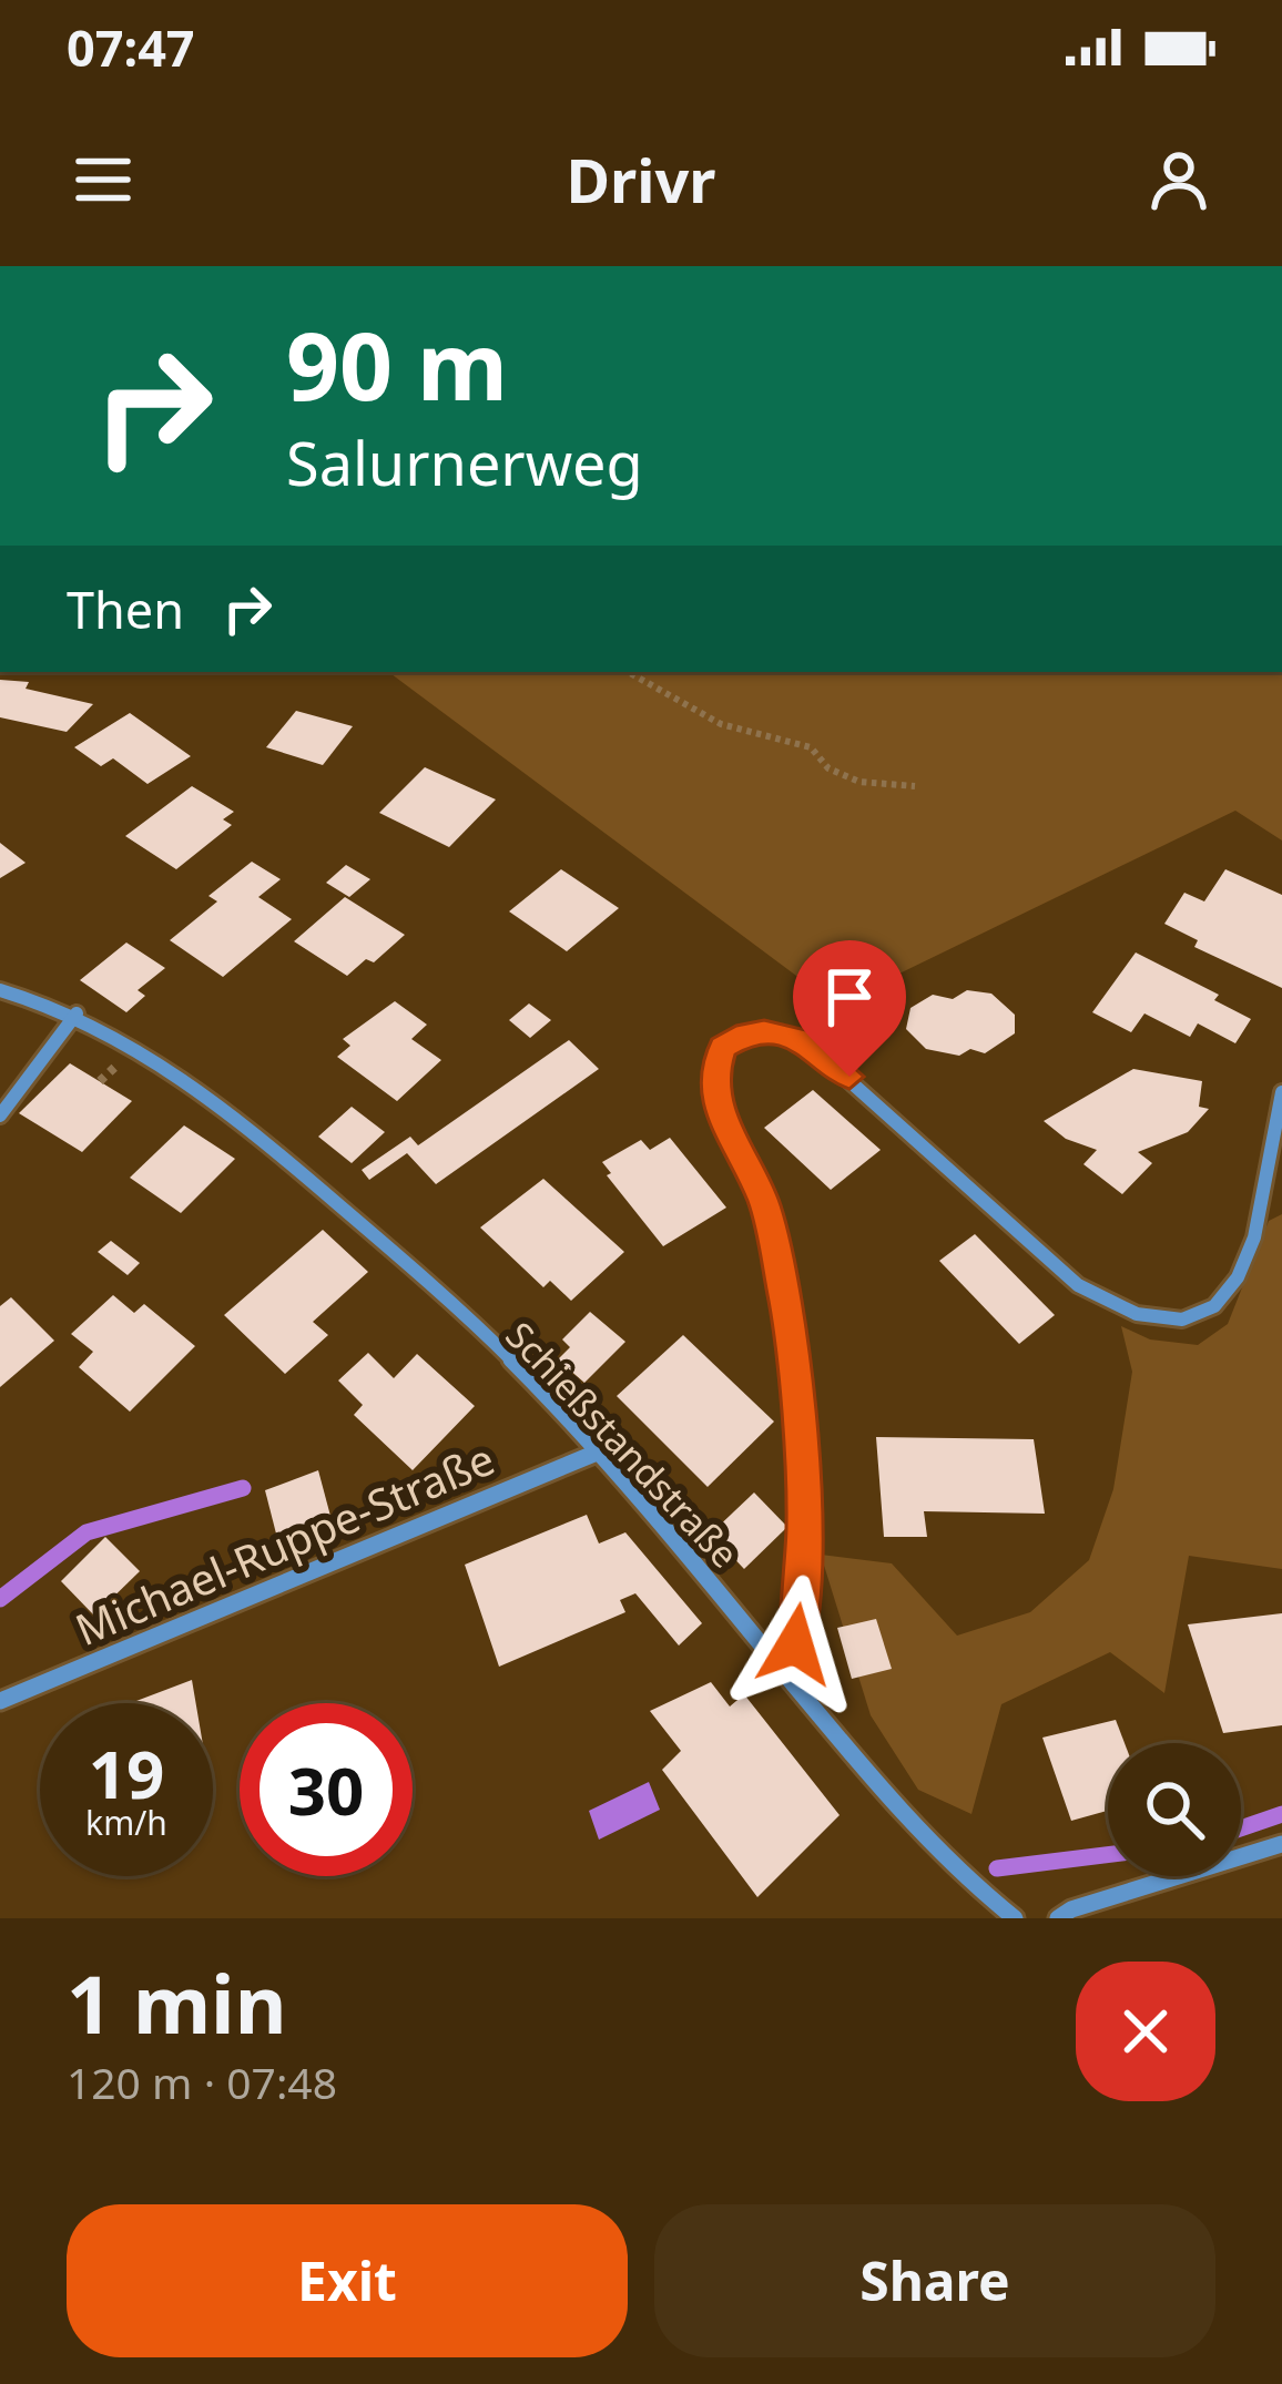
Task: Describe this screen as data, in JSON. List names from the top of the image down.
{
  "streets": {
    "street": ["Schießstandstraße", "Michael-Ruppe-Straße"]
  },
  "crossings": [
    ["Schießstandstraße", "Michael-Ruppe-Straße"]
  ],
  "page": {
    "status": "07:47",
    "header": "Drivr",
    "turn": ["90 m", "Salurnerweg"],
    "then": "Then",
    "speed": "19 km/h",
    "limit": "30",
    "heading": ["1 min", "120 m · 07:48"],
    "buttons": ["Exit", "Share"]
  }
}
